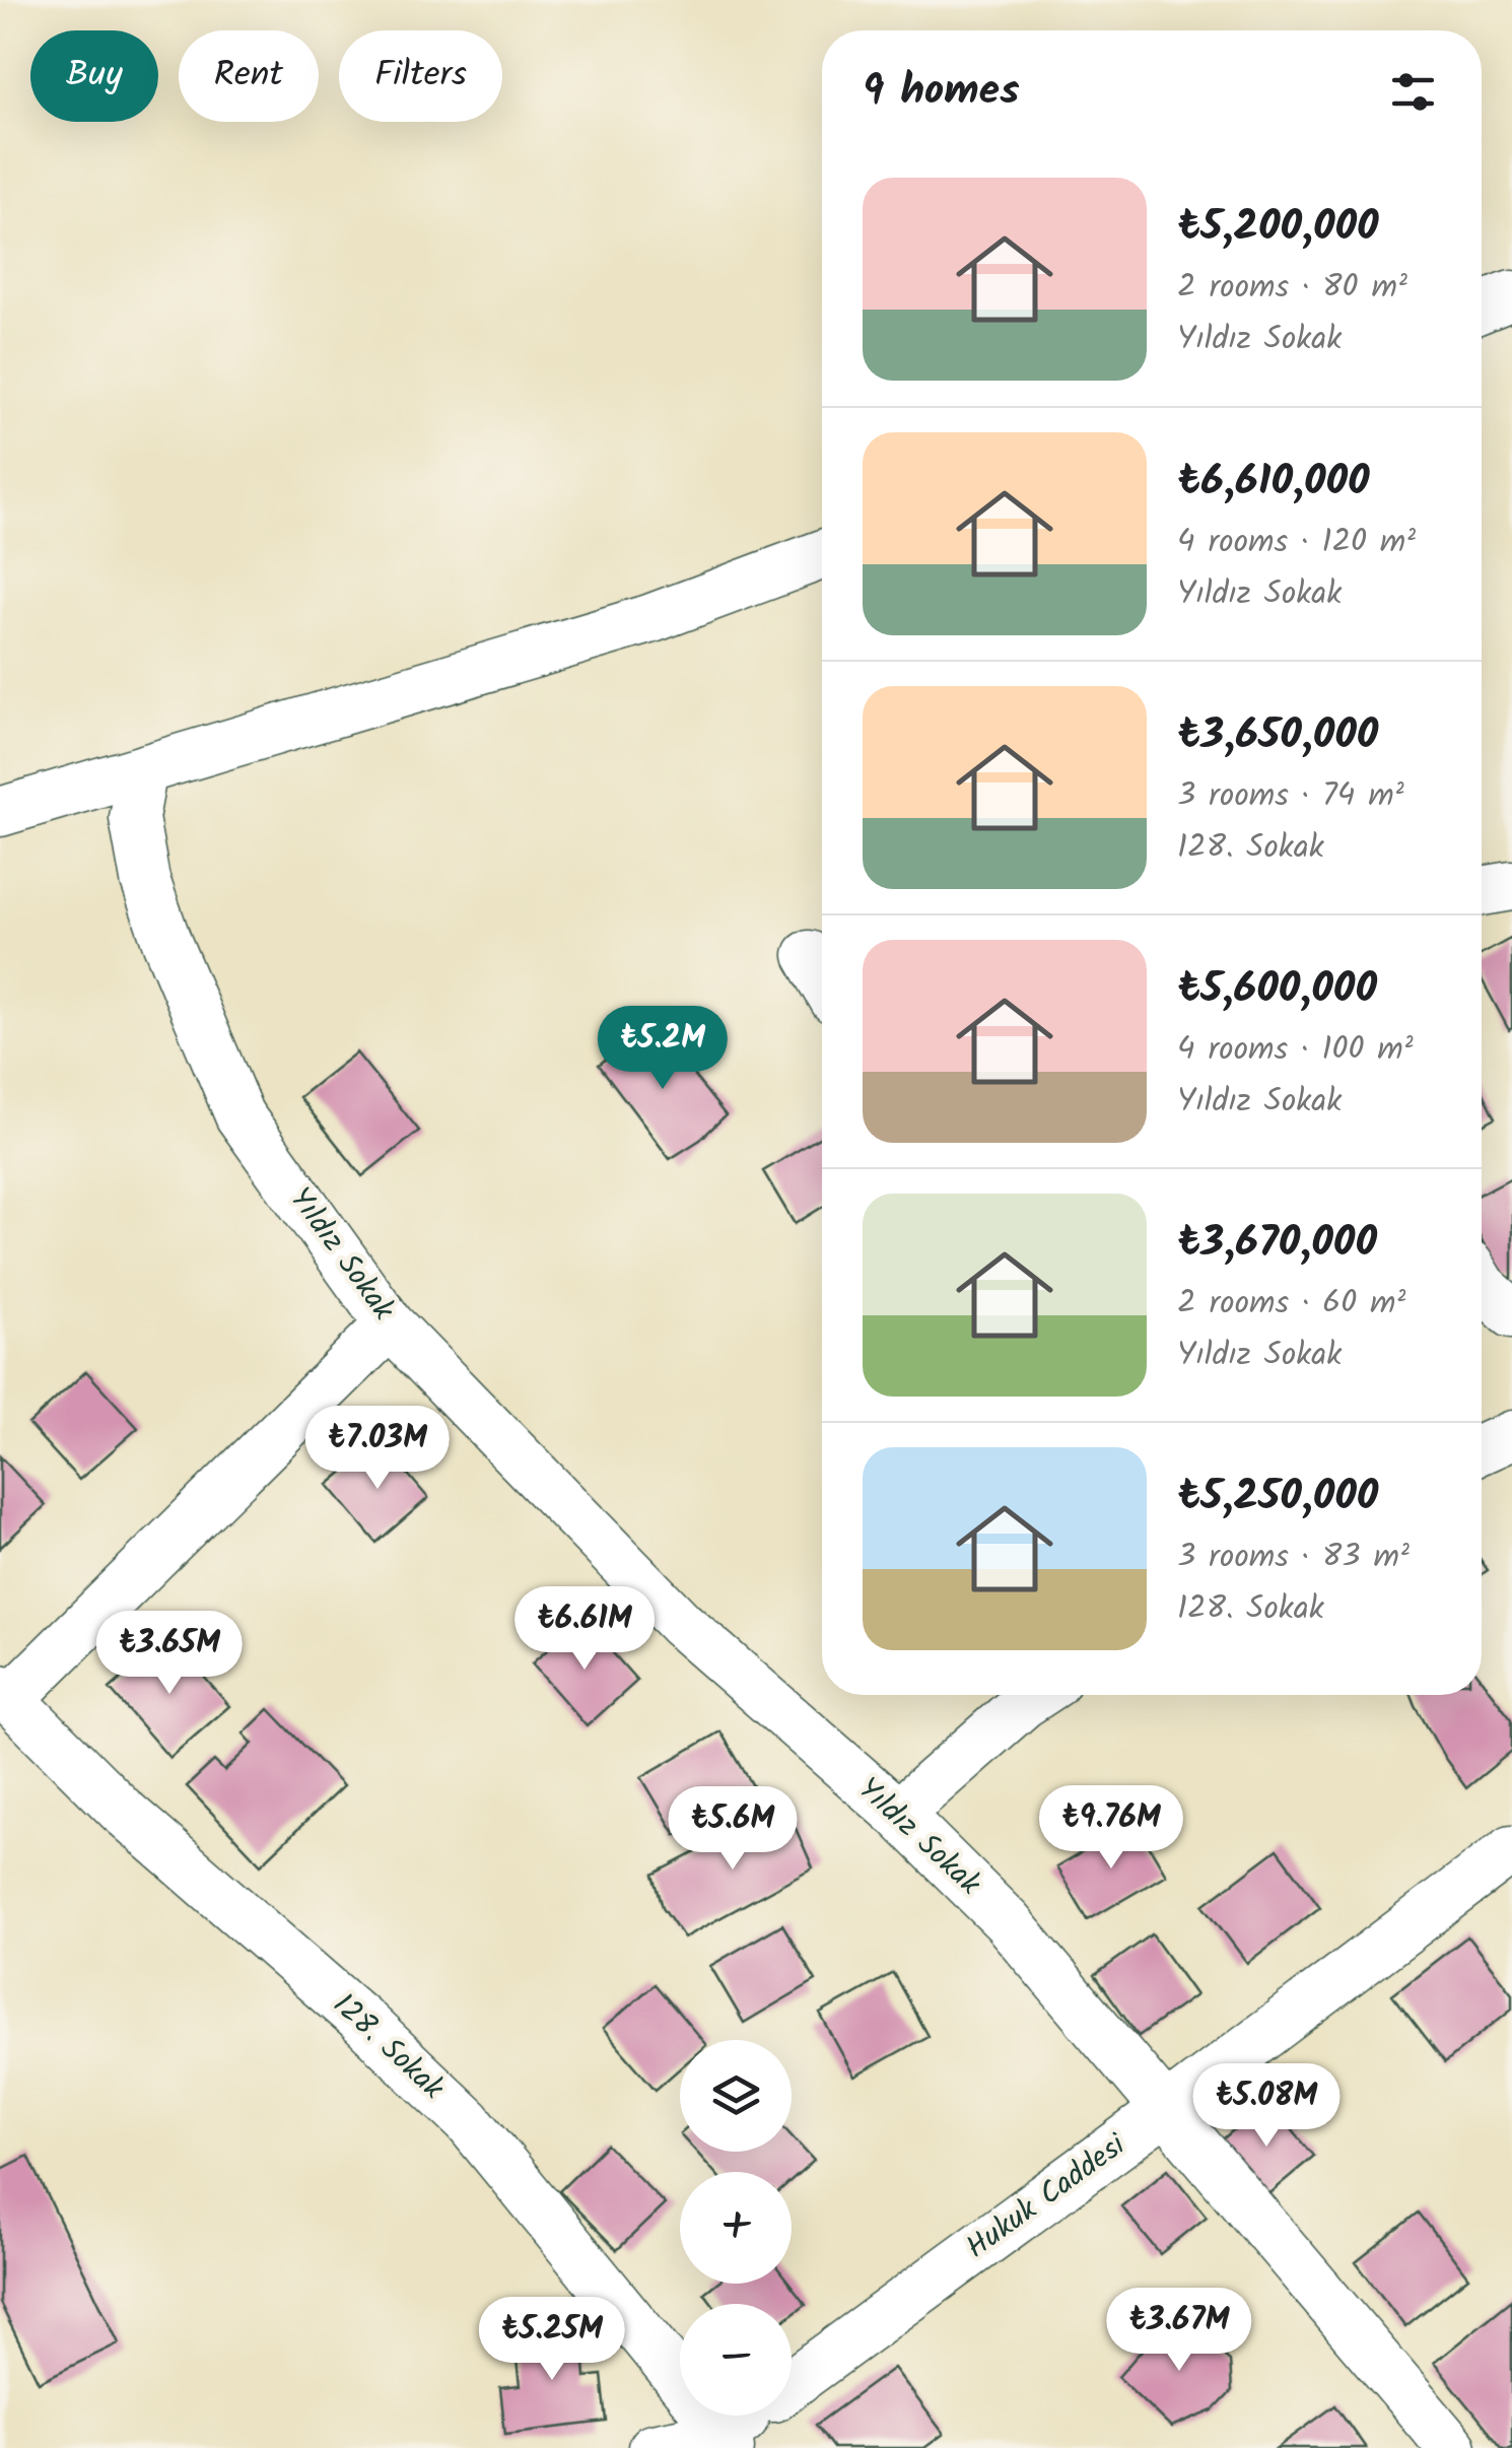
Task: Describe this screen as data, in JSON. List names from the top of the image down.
{
  "streets": {
    "street": ["Yıldız Sokak", "128. Sokak", "Hukuk Caddesi"]
  },
  "crossings": [
    ["Yıldız Sokak", "Hukuk Caddesi"],
    ["128. Sokak", "Hukuk Caddesi"]
  ],
  "page": {
    "chip": ["Buy", "Rent", "Filters"],
    "heading": "9 homes",
    "list": [
      {
        "name": "₺5,200,000",
        "note": "2 rooms · 80 m² · Yıldız Sokak"
      },
      {
        "name": "₺6,610,000",
        "note": "4 rooms · 120 m² · Yıldız Sokak"
      },
      {
        "name": "₺3,650,000",
        "note": "3 rooms · 74 m² · 128. Sokak"
      },
      {
        "name": "₺5,600,000",
        "note": "4 rooms · 100 m² · Yıldız Sokak"
      },
      {
        "name": "₺3,670,000",
        "note": "2 rooms · 60 m² · Yıldız Sokak"
      },
      {
        "name": "₺5,250,000",
        "note": "3 rooms · 83 m² · 128. Sokak"
      }
    ],
    "price": [
      "₺5.2M",
      "₺7.03M",
      "₺6.61M",
      "₺3.65M",
      "₺9.76M",
      "₺5.6M",
      "₺5.08M",
      "₺3.67M",
      "₺5.25M"
    ],
    "map_buttons": ["+", "−"]
  }
}
